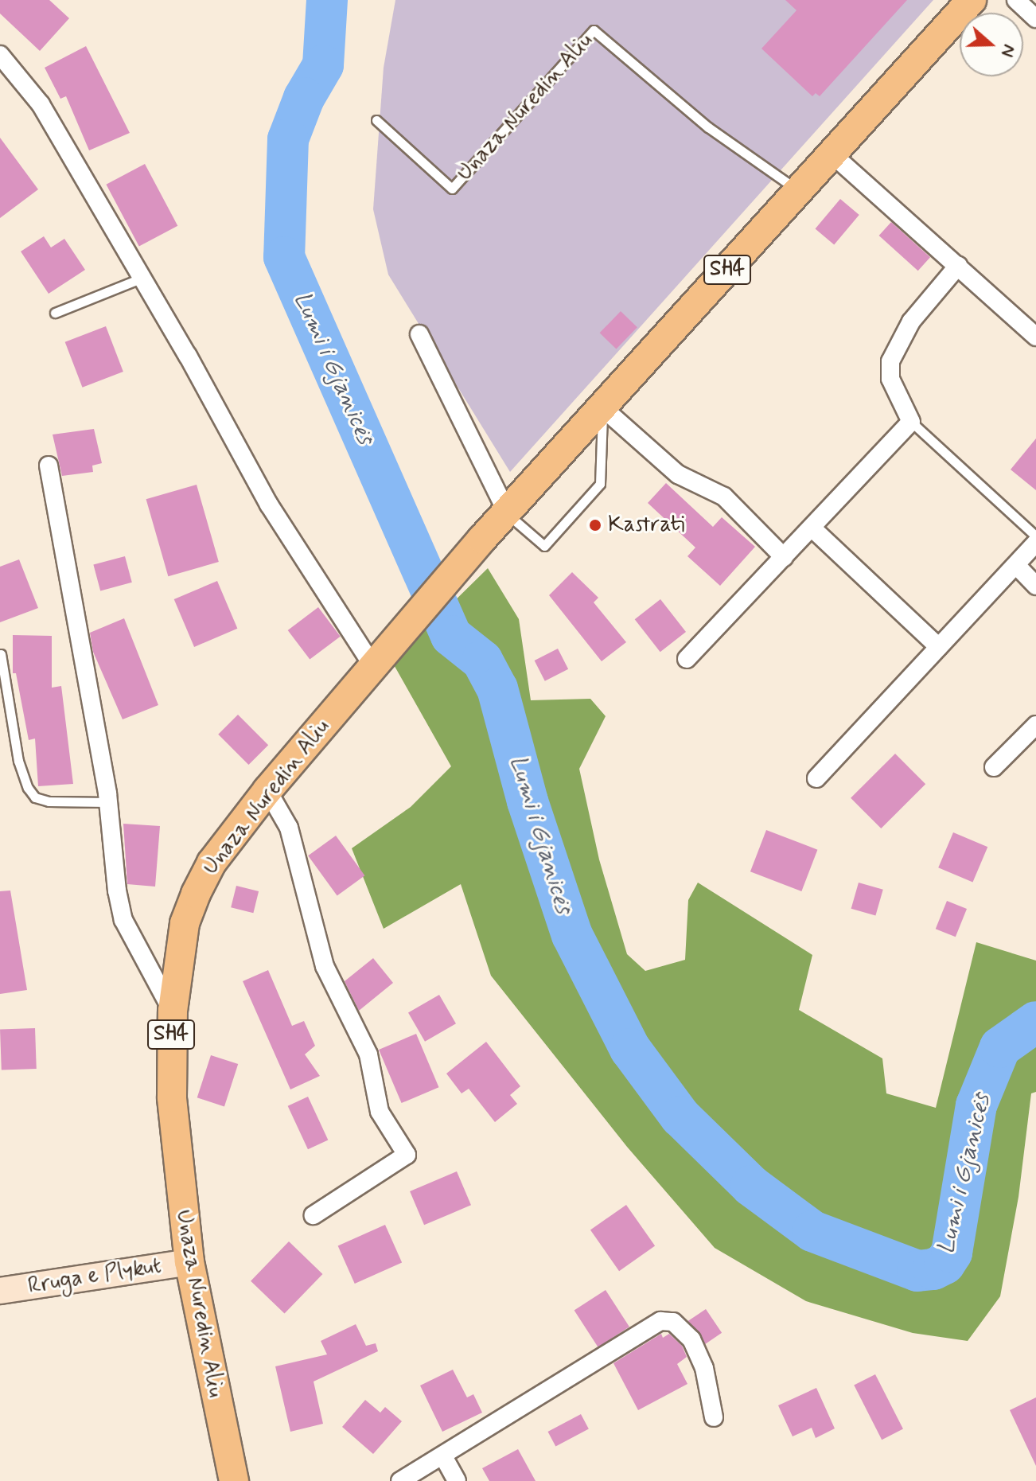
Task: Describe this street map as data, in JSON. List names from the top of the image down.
{
  "streets": {
    "main road": ["Unaza Nuredin Aliu", "SH4"],
    "street": ["Rruga e Plykut"]
  },
  "crossings": [
    ["Unaza Nuredin Aliu", "Rruga e Plykut"]
  ],
  "water": ["Lumi i Gjanicës"],
  "places": ["Kastrati"],
  "north": "right"
}
